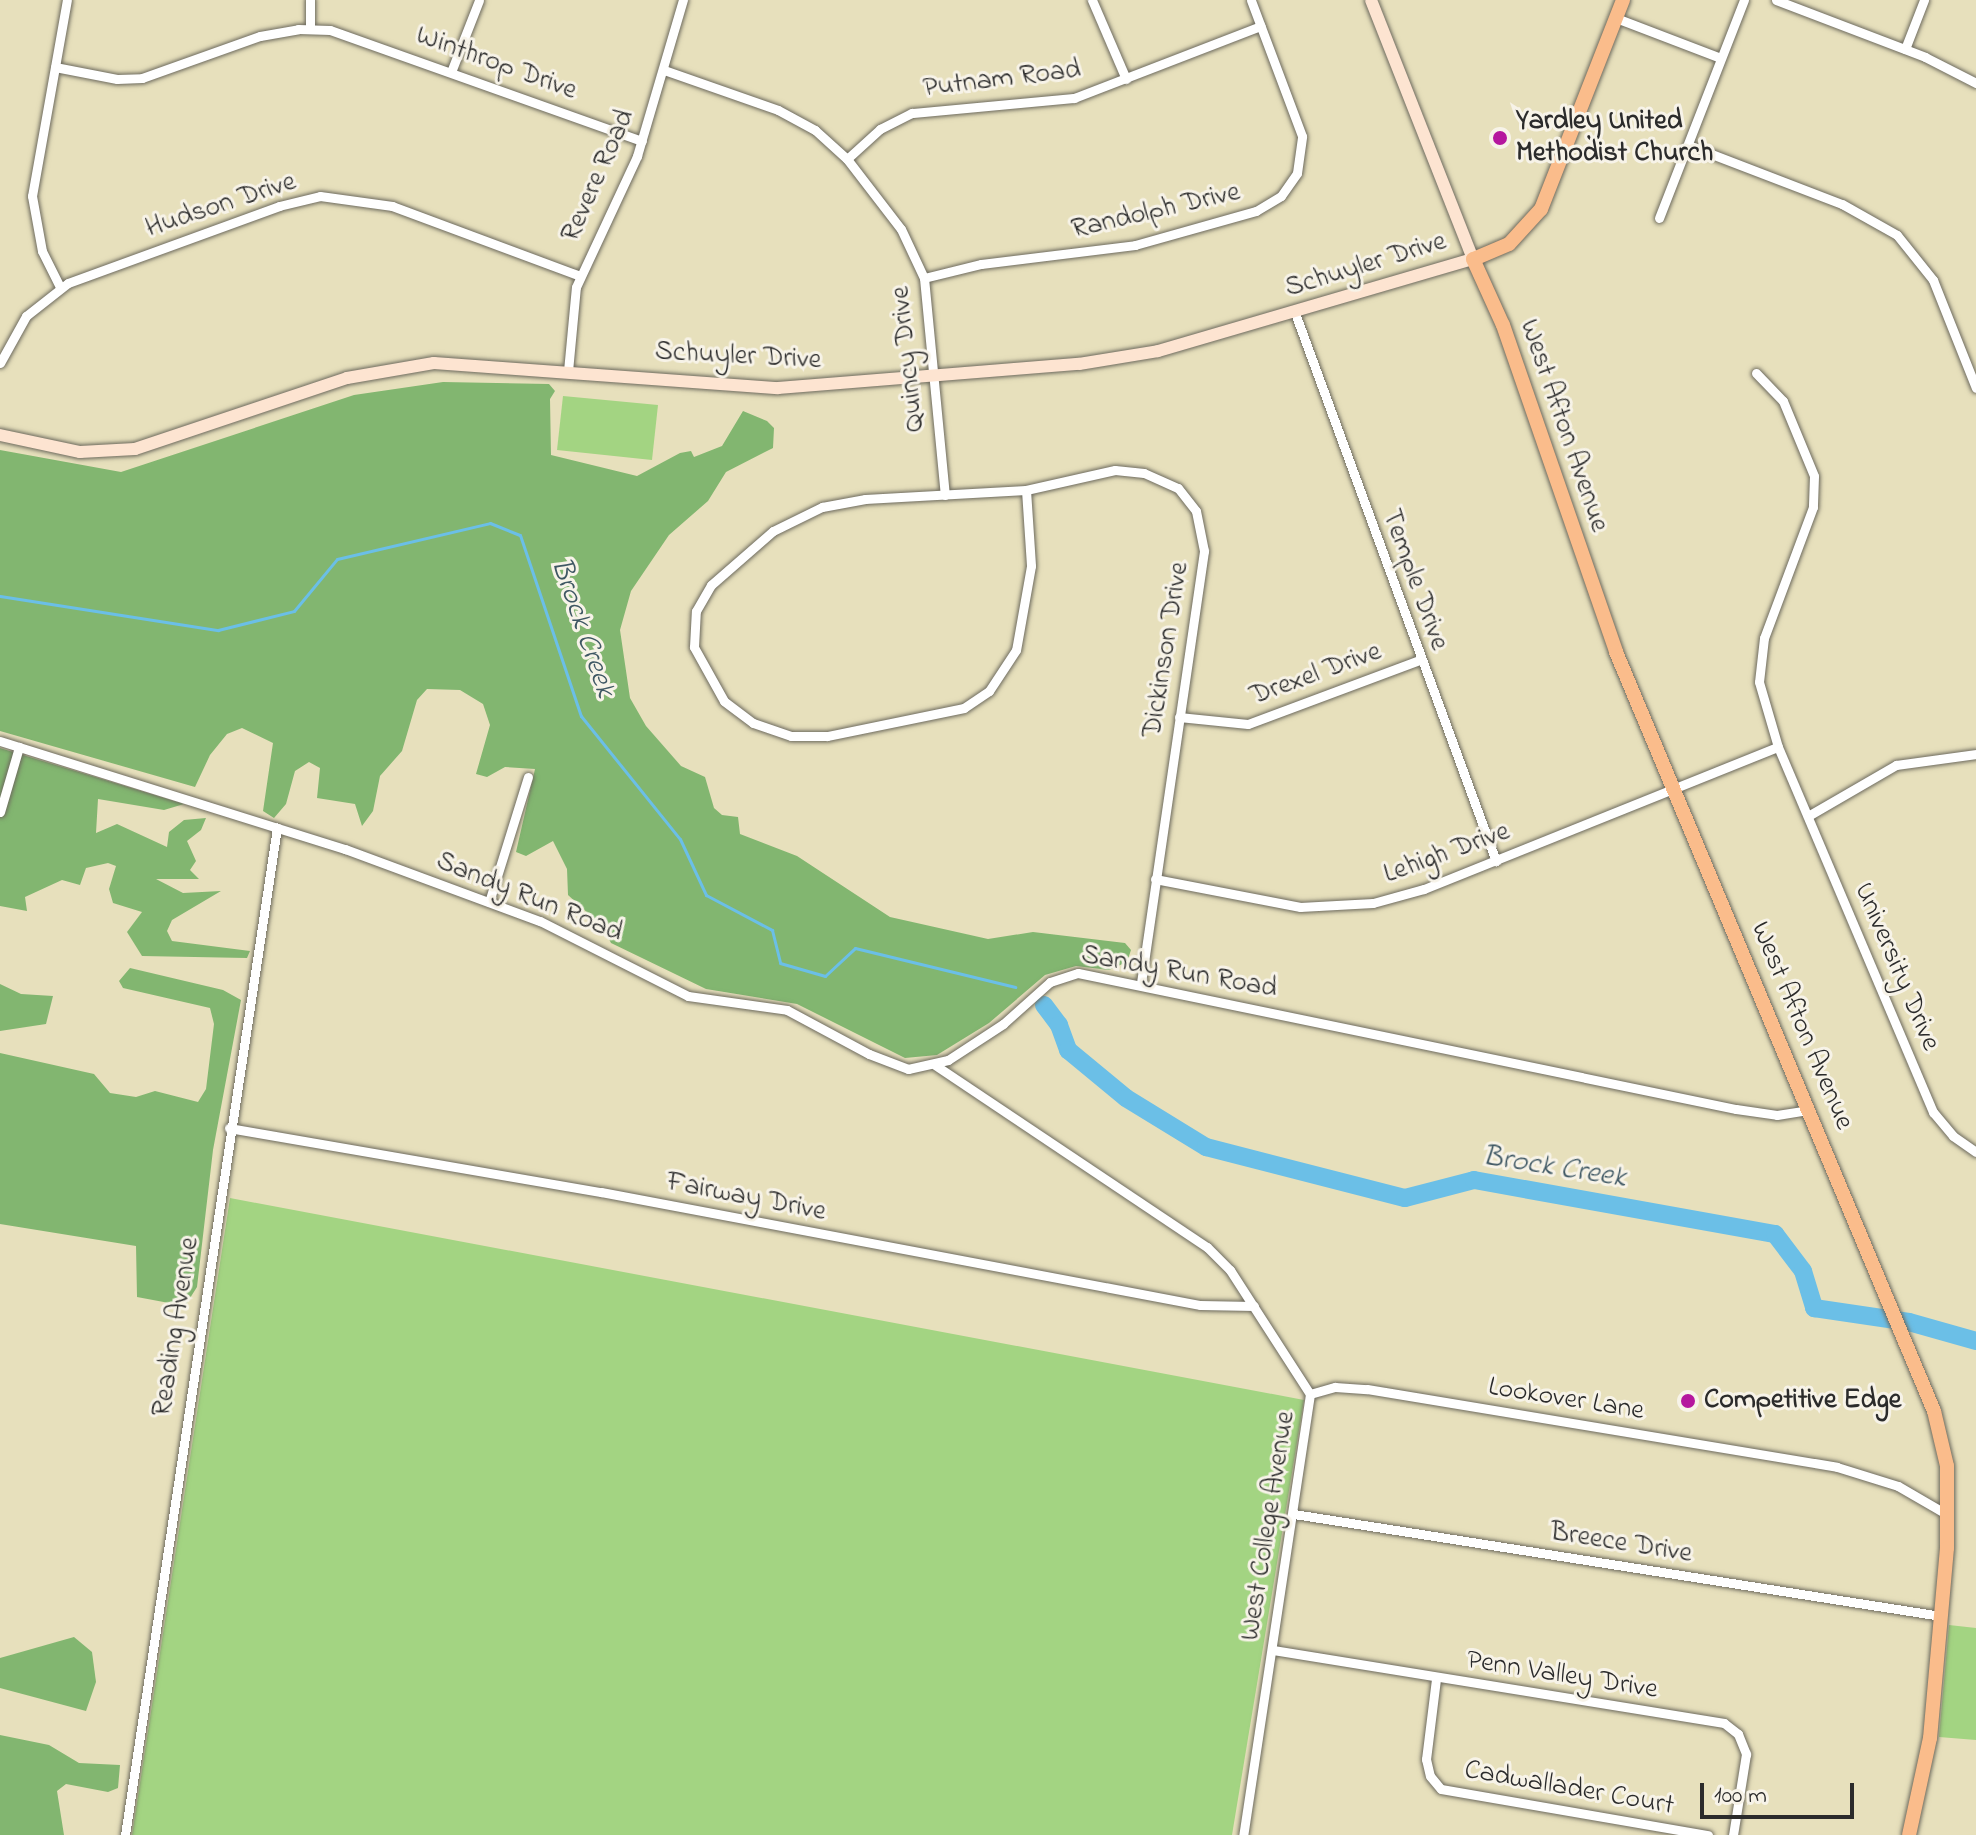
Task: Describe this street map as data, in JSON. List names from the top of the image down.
{
  "streets": {
    "main road": ["West Afton Avenue"],
    "street": [
      "Winthrop Drive",
      "Putnam Road",
      "Revere Road",
      "Hudson Drive",
      "Randolph Drive",
      "Schuyler Drive",
      "Quincy Drive",
      "Temple Drive",
      "Dickinson Drive",
      "Drexel Drive",
      "Lehigh Drive",
      "Sandy Run Road",
      "University Drive",
      "Fairway Drive",
      "Reading Avenue",
      "Lookover Lane",
      "West College Avenue",
      "Breece Drive",
      "Penn Valley Drive",
      "Cadwallader Court"
    ]
  },
  "crossings": [
    ["Winthrop Drive", "Revere Road"],
    ["Putnam Road", "Randolph Drive"],
    ["Putnam Road", "Quincy Drive"],
    ["Revere Road", "Hudson Drive"],
    ["Revere Road", "Schuyler Drive"],
    ["Revere Road", "Quincy Drive"],
    ["Randolph Drive", "Quincy Drive"],
    ["Schuyler Drive", "Quincy Drive"],
    ["Schuyler Drive", "West Afton Avenue"],
    ["Schuyler Drive", "Temple Drive"],
    ["Quincy Drive", "Dickinson Drive"],
    ["West Afton Avenue", "Lehigh Drive"],
    ["West Afton Avenue", "Sandy Run Road"],
    ["West Afton Avenue", "Lookover Lane"],
    ["West Afton Avenue", "Breece Drive"],
    ["Temple Drive", "Drexel Drive"],
    ["Temple Drive", "Lehigh Drive"],
    ["Dickinson Drive", "Drexel Drive"],
    ["Dickinson Drive", "Lehigh Drive"],
    ["Dickinson Drive", "Sandy Run Road"],
    ["Lehigh Drive", "University Drive"],
    ["Sandy Run Road", "Reading Avenue"],
    ["Sandy Run Road", "West College Avenue"],
    ["Fairway Drive", "Reading Avenue"],
    ["Fairway Drive", "West College Avenue"],
    ["Lookover Lane", "West College Avenue"],
    ["West College Avenue", "Breece Drive"],
    ["West College Avenue", "Penn Valley Drive"],
    ["Penn Valley Drive", "Cadwallader Court"]
  ],
  "water": ["Brock Creek"],
  "places": ["Yardley United Methodist Church", "Competitive Edge"],
  "scale_bar": "100 m"
}
